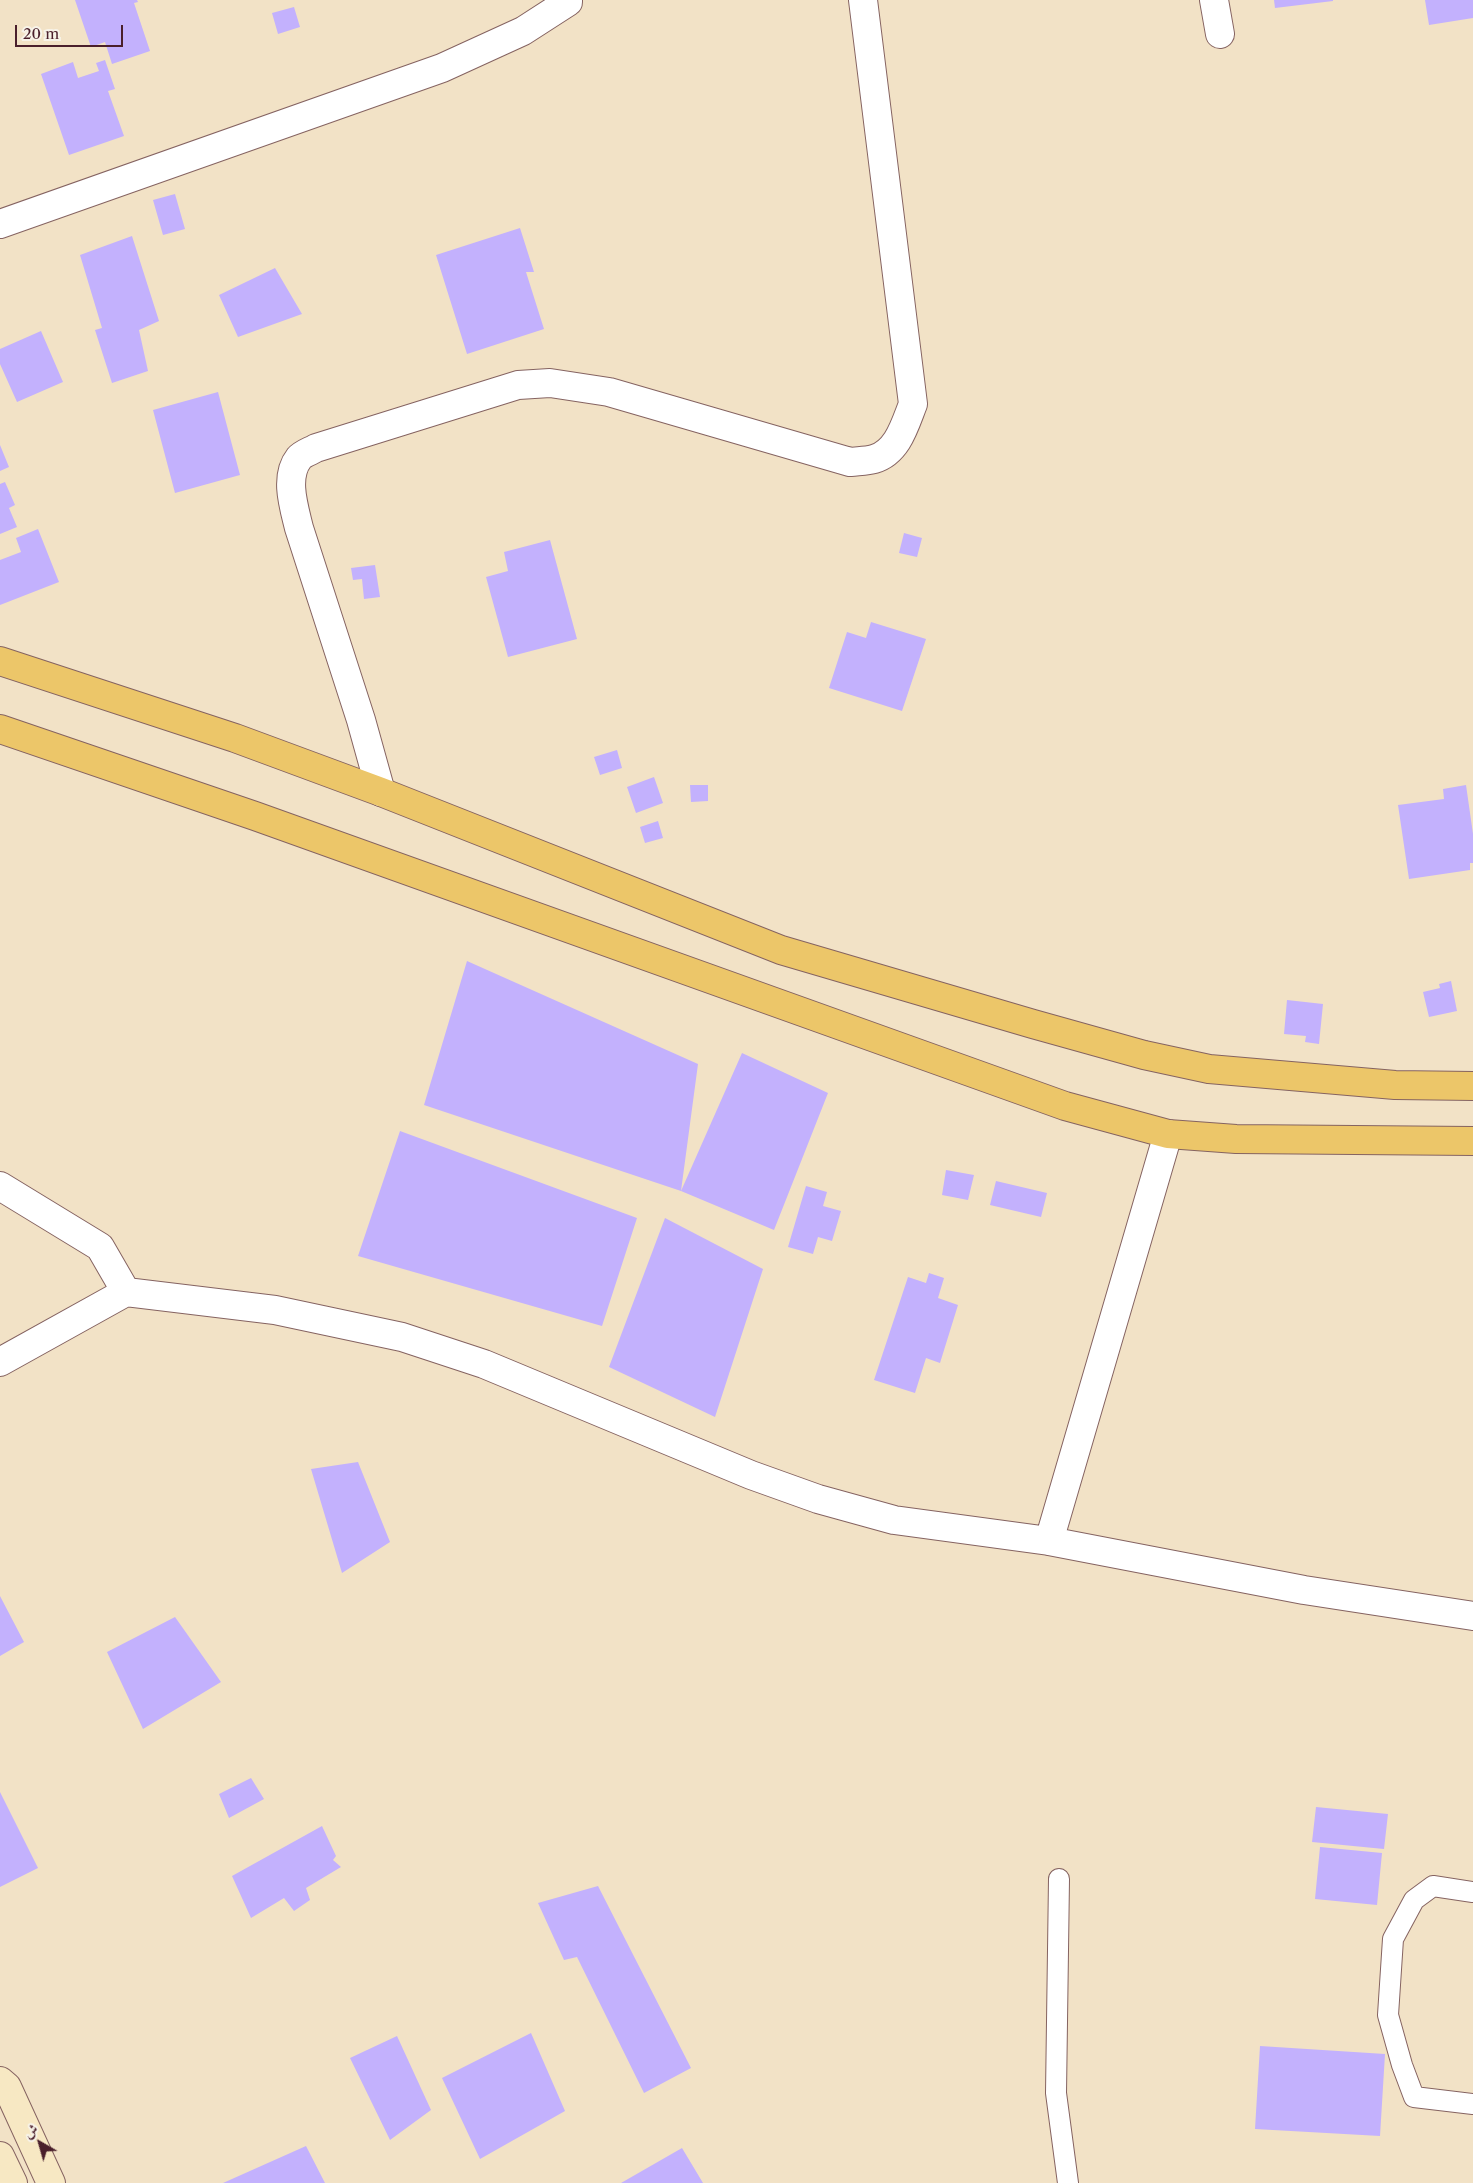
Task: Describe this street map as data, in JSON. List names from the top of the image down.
{
  "scale_bar": "20 m",
  "north": "top left"
}
